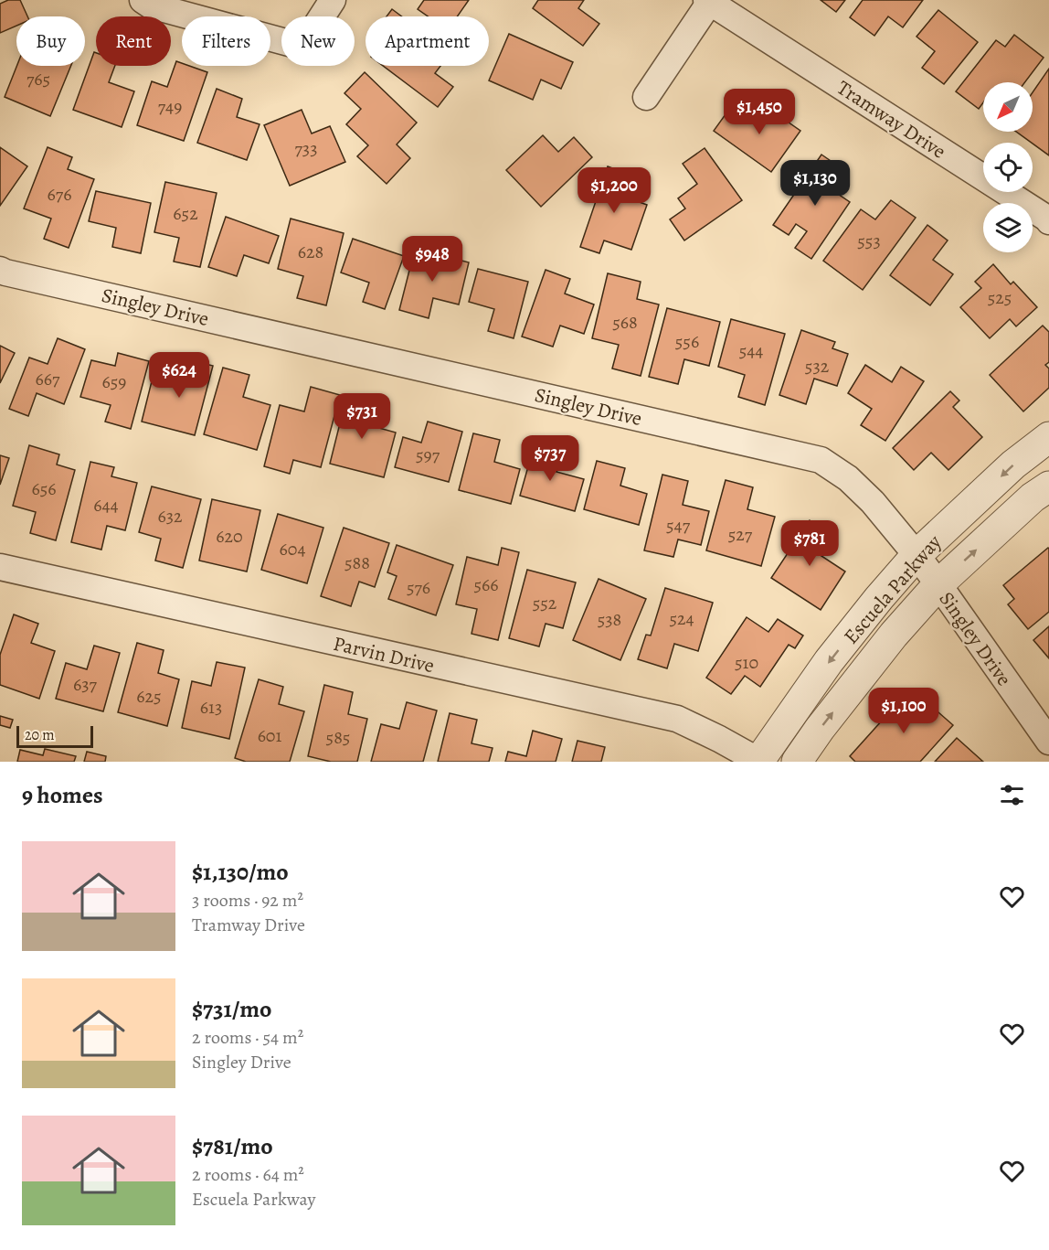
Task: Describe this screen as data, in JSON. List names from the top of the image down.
{
  "streets": {
    "street": [
      "Tramway Drive",
      "Singley Drive",
      "Escuela Parkway",
      "Parvin Drive"
    ]
  },
  "crossings": [
    ["Singley Drive", "Escuela Parkway"],
    ["Escuela Parkway", "Parvin Drive"]
  ],
  "house_numbers": [
    "765",
    "749",
    "733",
    "676",
    "652",
    "553",
    "628",
    "525",
    "568",
    "556",
    "544",
    "532",
    "667",
    "659",
    "597",
    "656",
    "644",
    "632",
    "547",
    "527",
    "620",
    "604",
    "588",
    "566",
    "576",
    "552",
    "524",
    "538",
    "510",
    "637",
    "625",
    "613",
    "601",
    "585"
  ],
  "scale_bar": "20 m",
  "north": "bottom left",
  "page": {
    "chip": [
      "Buy",
      "Rent",
      "Filters",
      "New",
      "Apartment"
    ],
    "price": [
      "$1,450",
      "$1,130",
      "$1,200",
      "$948",
      "$624",
      "$731",
      "$737",
      "$781",
      "$1,100"
    ],
    "scale": "20 m",
    "heading": "9 homes",
    "list": [
      {
        "name": "$1,130/mo",
        "note": "3 rooms · 92 m² · Tramway Drive"
      },
      {
        "name": "$731/mo",
        "note": "2 rooms · 54 m² · Singley Drive"
      },
      {
        "name": "$781/mo",
        "note": "2 rooms · 64 m² · Escuela Parkway"
      }
    ]
  }
}
